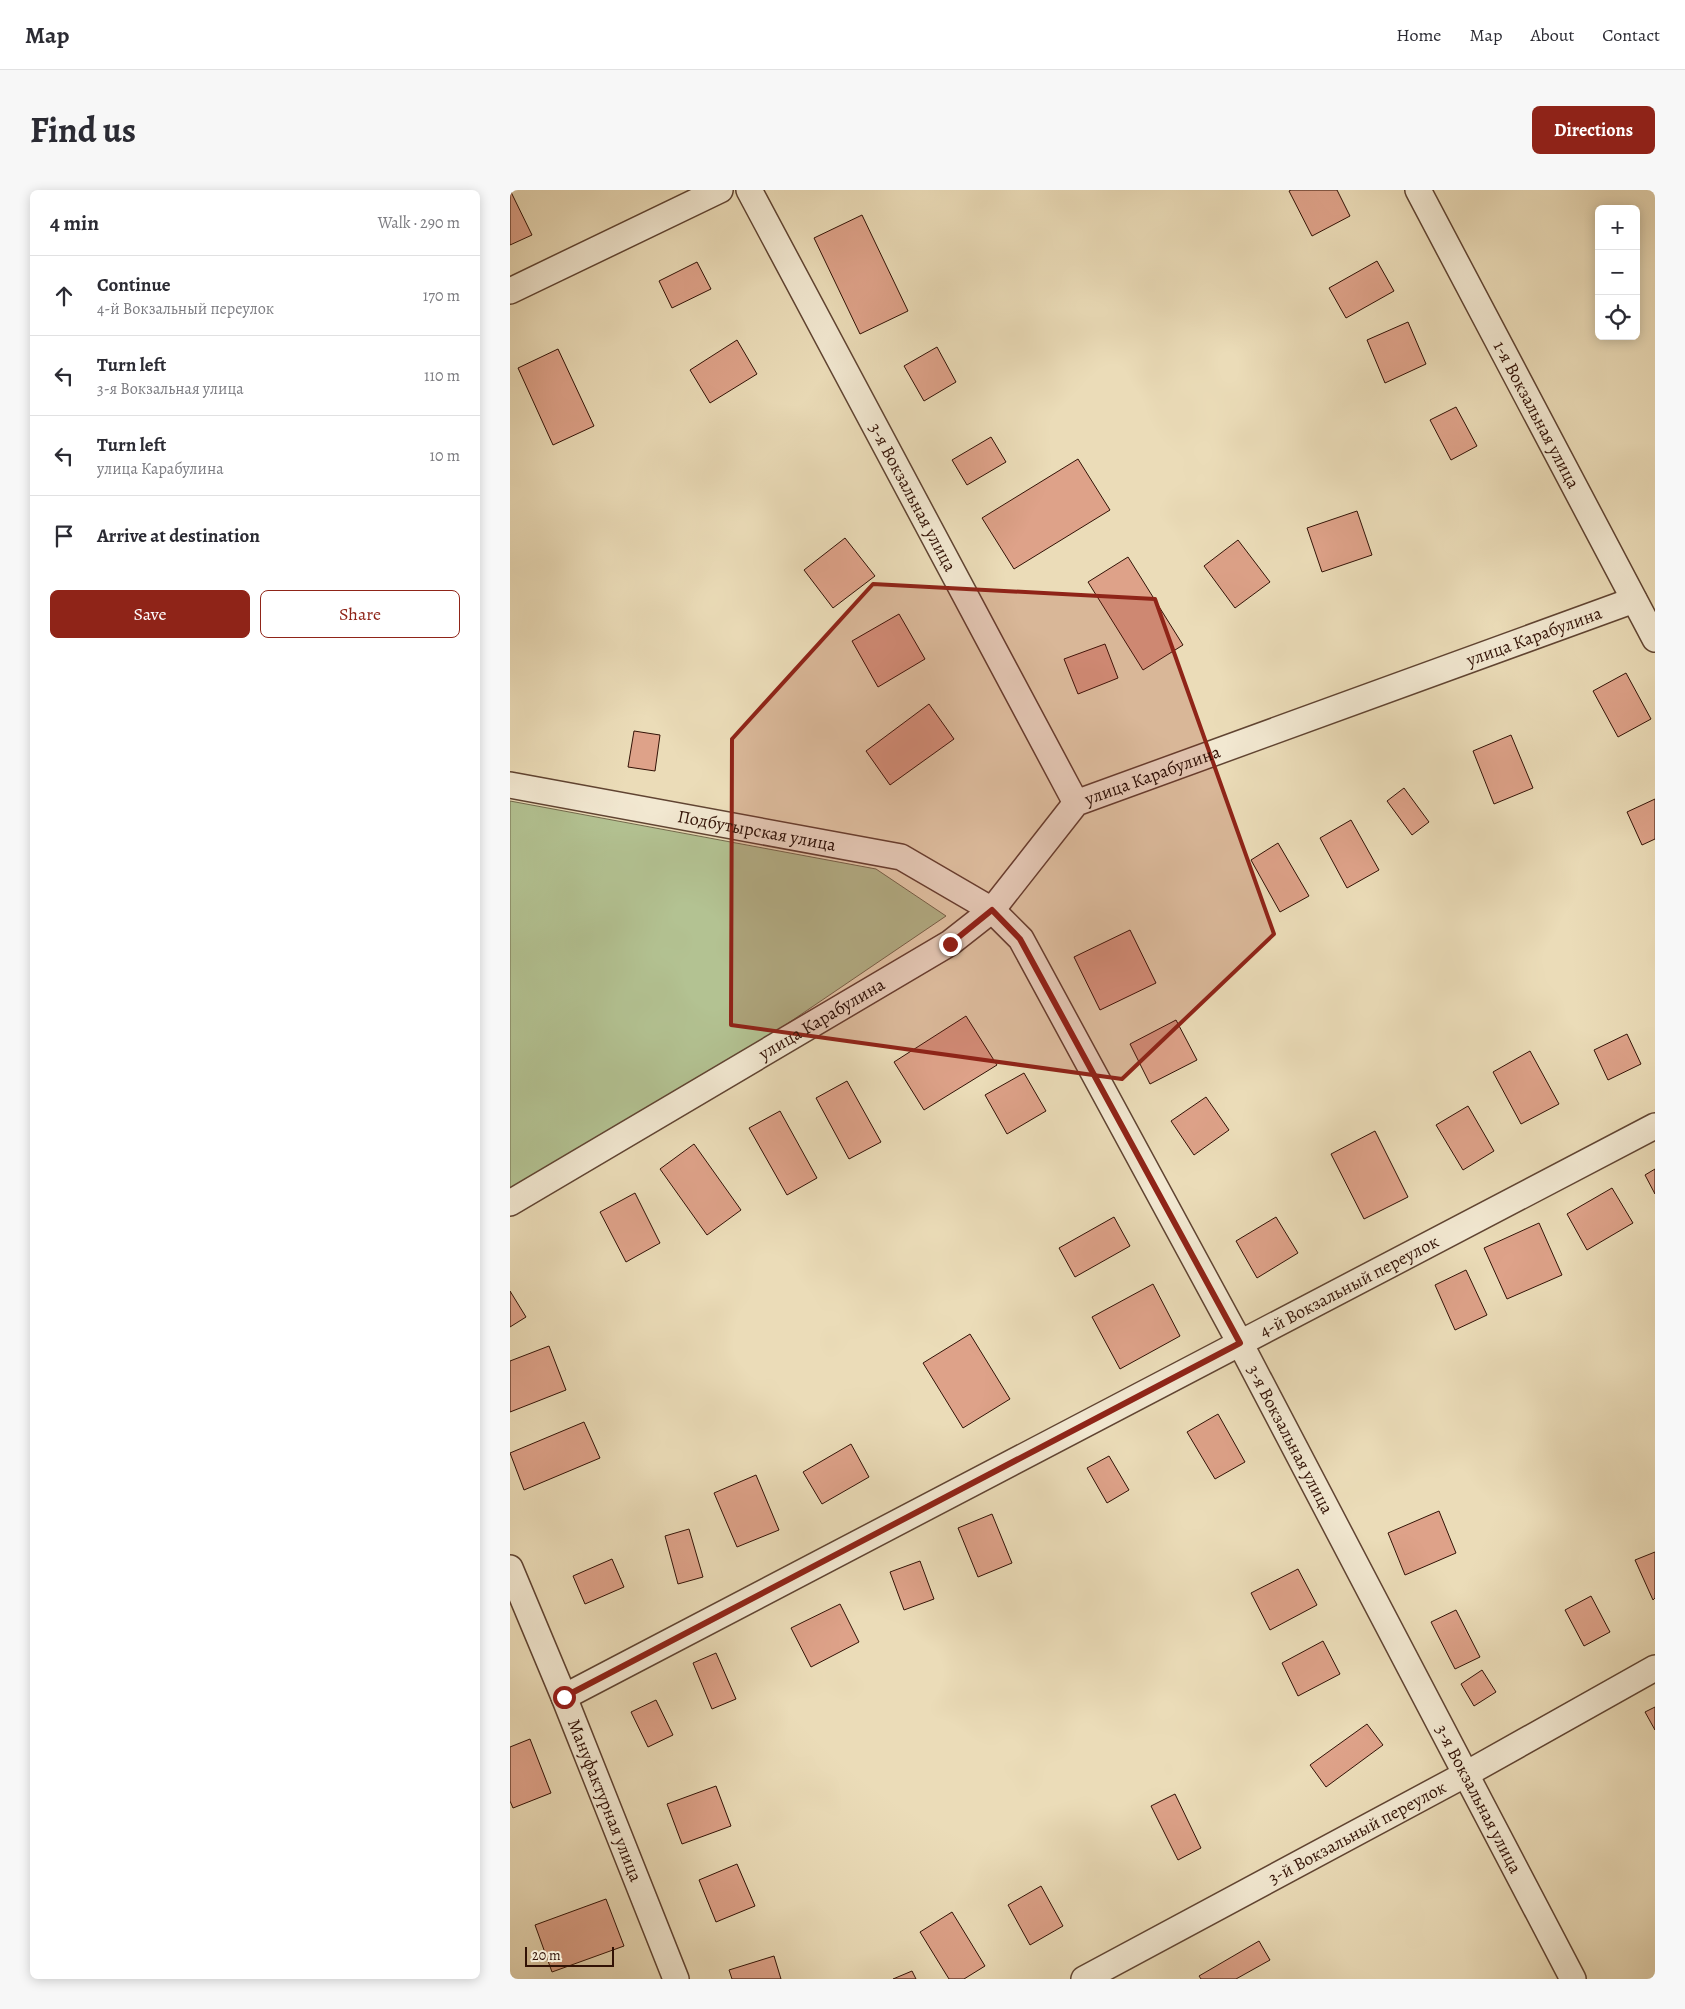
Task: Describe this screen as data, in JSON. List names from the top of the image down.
{
  "streets": {
    "street": [
      "1-я Вокзальная улица",
      "3-я Вокзальная улица",
      "улица Карабулина",
      "Подбутырская улица",
      "4-й Вокзальный переулок",
      "Мануфактурная улица",
      "3-й Вокзальный переулок"
    ]
  },
  "crossings": [
    ["1-я Вокзальная улица", "улица Карабулина"],
    ["3-я Вокзальная улица", "улица Карабулина"],
    ["3-я Вокзальная улица", "Подбутырская улица"],
    ["3-я Вокзальная улица", "4-й Вокзальный переулок"],
    ["3-я Вокзальная улица", "3-й Вокзальный переулок"],
    ["улица Карабулина", "Подбутырская улица"],
    ["4-й Вокзальный переулок", "Мануфактурная улица"]
  ],
  "scale_bar": "20 m",
  "page": {
    "header": "Map",
    "nav": [
      "Home",
      "Map",
      "About",
      "Contact"
    ],
    "title": "Find us",
    "buttons": [
      "Directions",
      ["Save", "Share"]
    ],
    "heading": ["4 min", "Walk · 290 m"],
    "map_buttons": ["+", "−"],
    "list": [
      ["Continue", "4-й Вокзальный переулок", "170 m"],
      ["Turn left", "3-я Вокзальная улица", "110 m"],
      ["Turn left", "улица Карабулина", "10 m"],
      "Arrive at destination"
    ],
    "scale": "20 m"
  }
}
